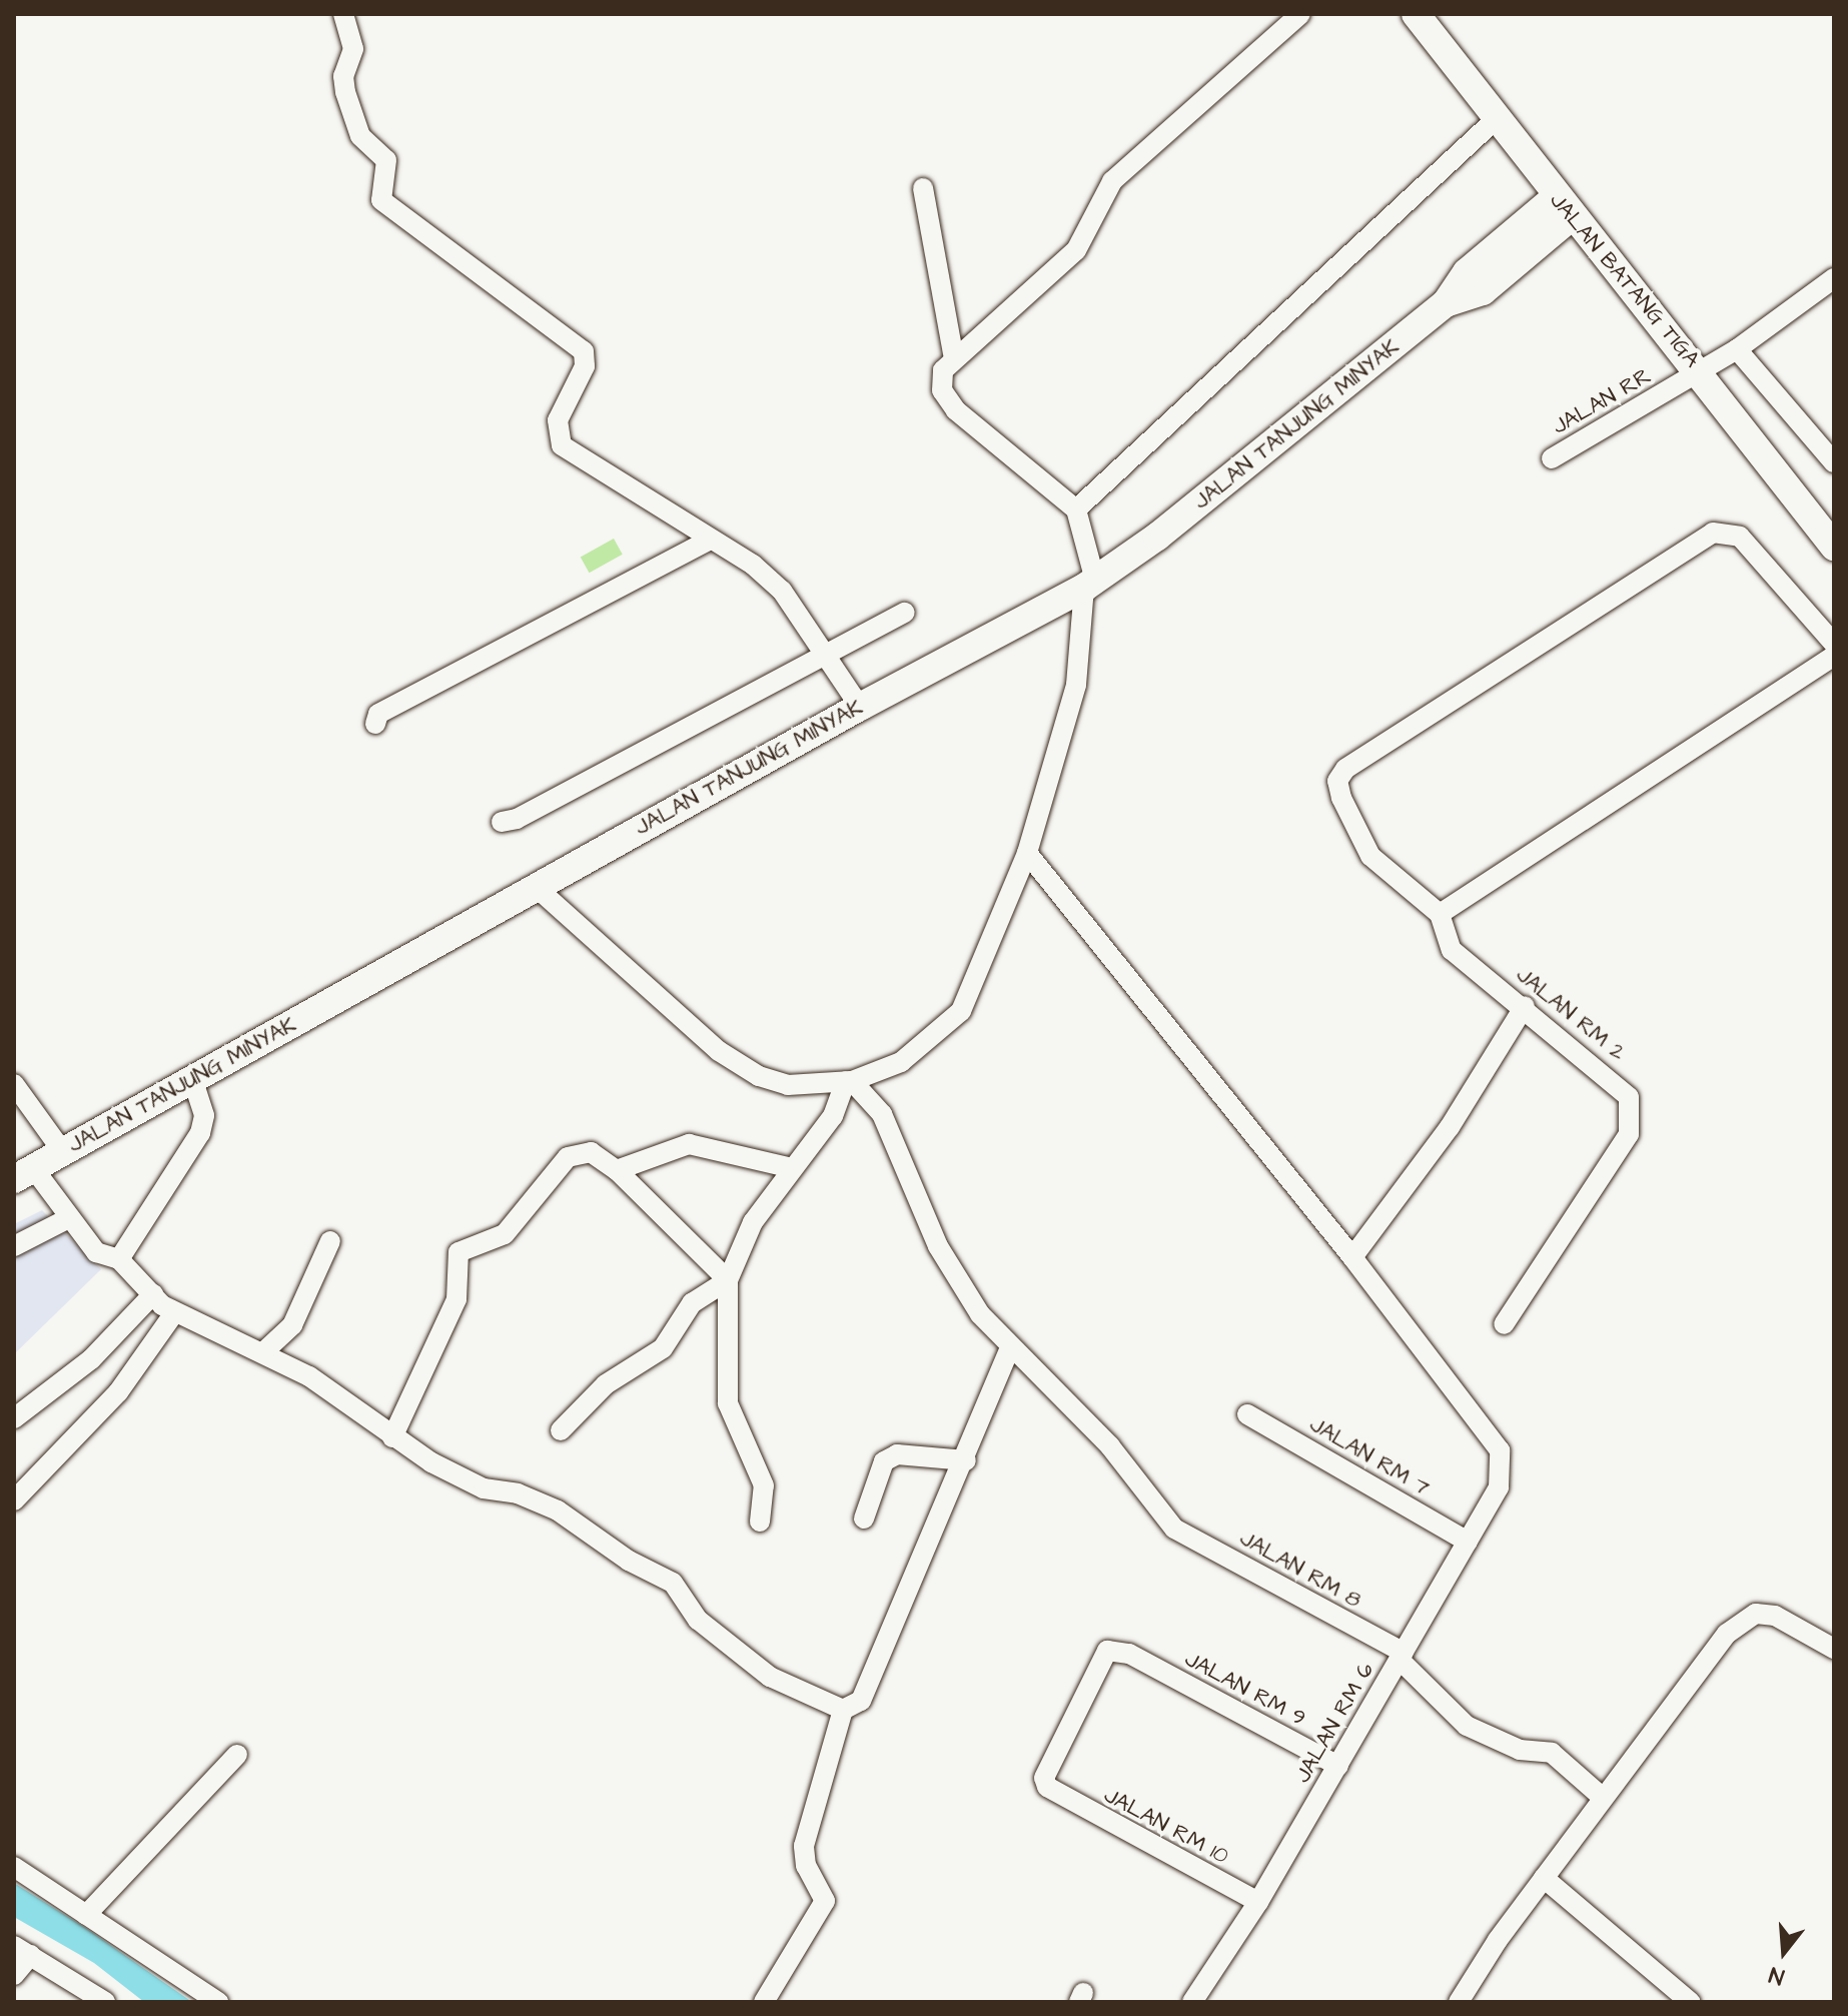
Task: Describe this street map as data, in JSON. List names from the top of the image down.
{
  "streets": {
    "main road": ["JALAN BATANG TIGA", "JALAN TANJUNG MINYAK"],
    "street": [
      "JALAN RR",
      "JALAN RM 2",
      "JALAN RM 7",
      "JALAN RM 8",
      "JALAN RM 9",
      "JALAN RM 6",
      "JALAN RM 10"
    ]
  },
  "crossings": [
    ["JALAN BATANG TIGA", "JALAN RR"],
    ["JALAN BATANG TIGA", "JALAN TANJUNG MINYAK"],
    ["JALAN RM 7", "JALAN RM 6"],
    ["JALAN RM 8", "JALAN RM 6"],
    ["JALAN RM 9", "JALAN RM 6"],
    ["JALAN RM 9", "JALAN RM 10"],
    ["JALAN RM 6", "JALAN RM 10"]
  ],
  "north": "bottom"
}
